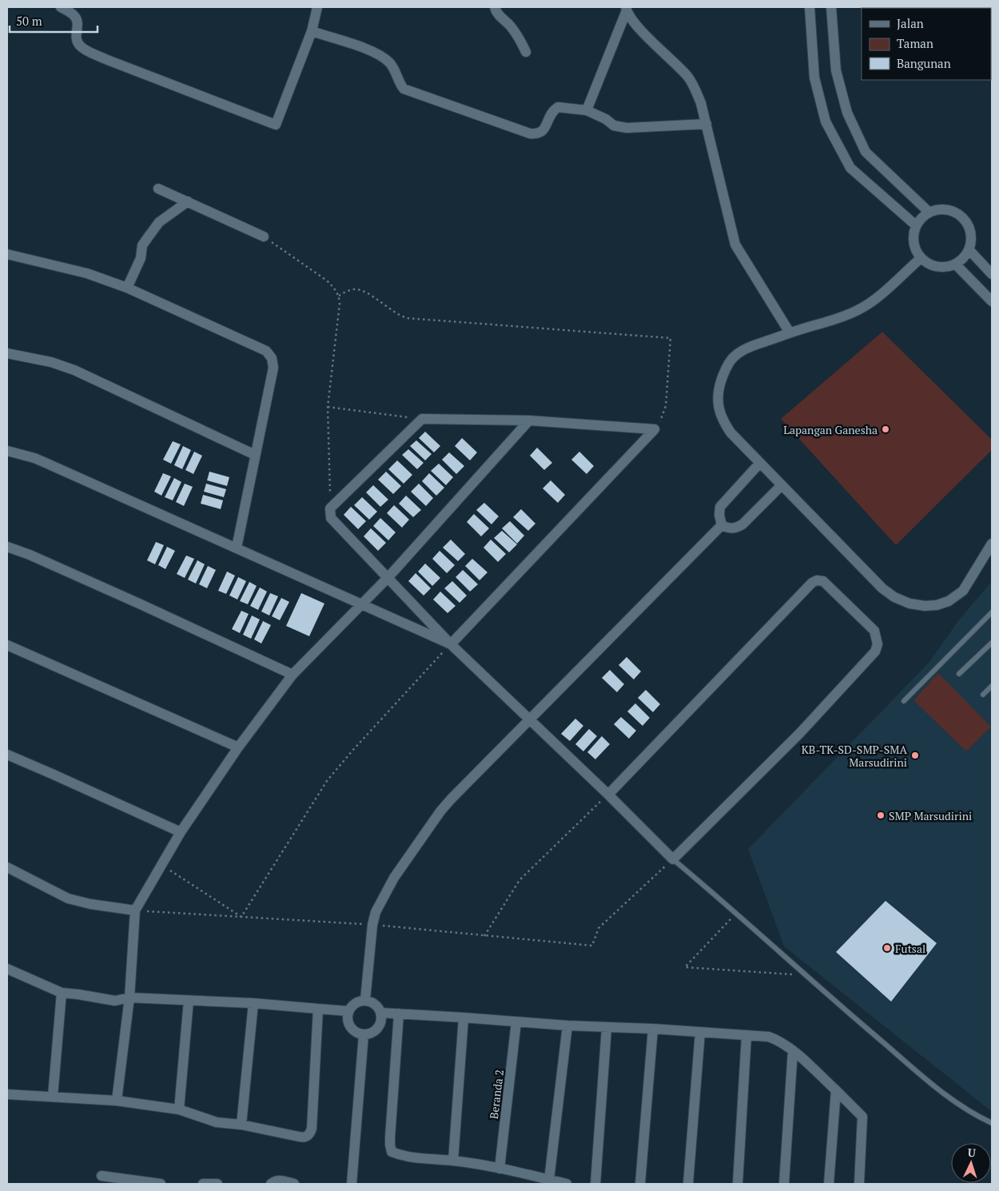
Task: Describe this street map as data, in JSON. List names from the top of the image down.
{
  "streets": {
    "street": ["Beranda 2"]
  },
  "places": [
    "Lapangan Ganesha",
    "KB-TK-SD-SMP-SMA Marsudirini",
    "SMP Marsudirini",
    "Futsal"
  ],
  "legend": ["Jalan", "Taman", "Bangunan"],
  "scale_bar": "50 m",
  "north": "top"
}
